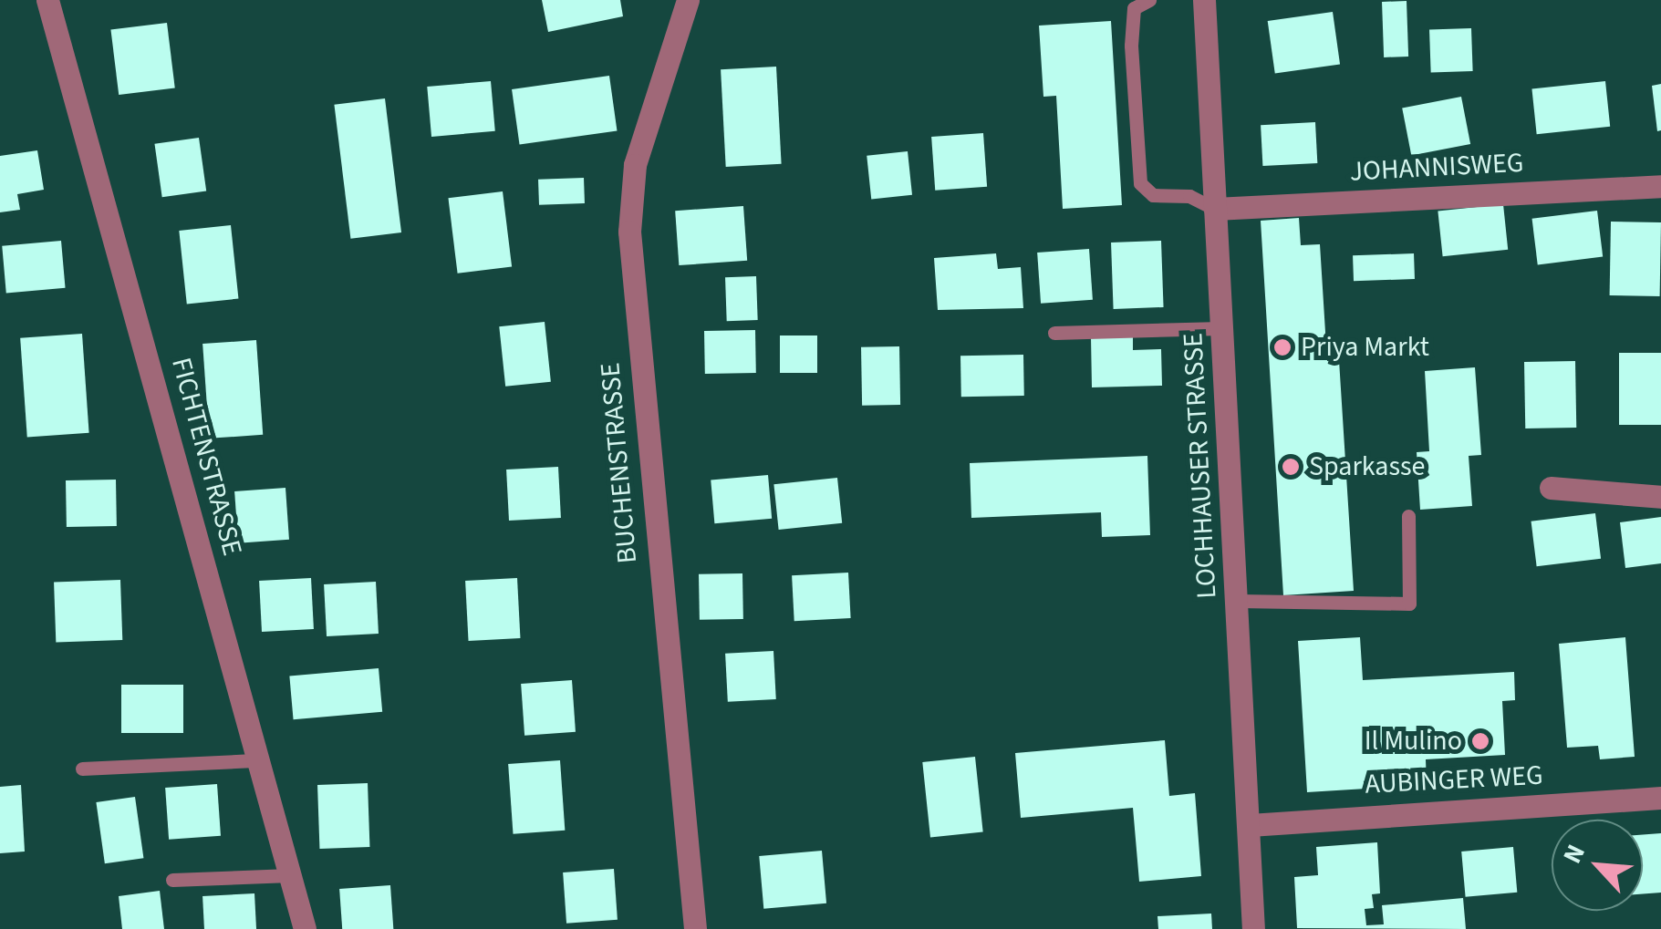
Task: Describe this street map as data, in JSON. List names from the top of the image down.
{
  "streets": {
    "street": [
      "JOHANNISWEG",
      "FICHTENSTRASSE",
      "BUCHENSTRASSE",
      "LOCHHAUSER STRASSE",
      "AUBINGER WEG"
    ]
  },
  "crossings": [
    ["JOHANNISWEG", "LOCHHAUSER STRASSE"],
    ["LOCHHAUSER STRASSE", "AUBINGER WEG"]
  ],
  "places": ["Priya Markt", "Sparkasse", "Il Mulino"],
  "north": "top left"
}
